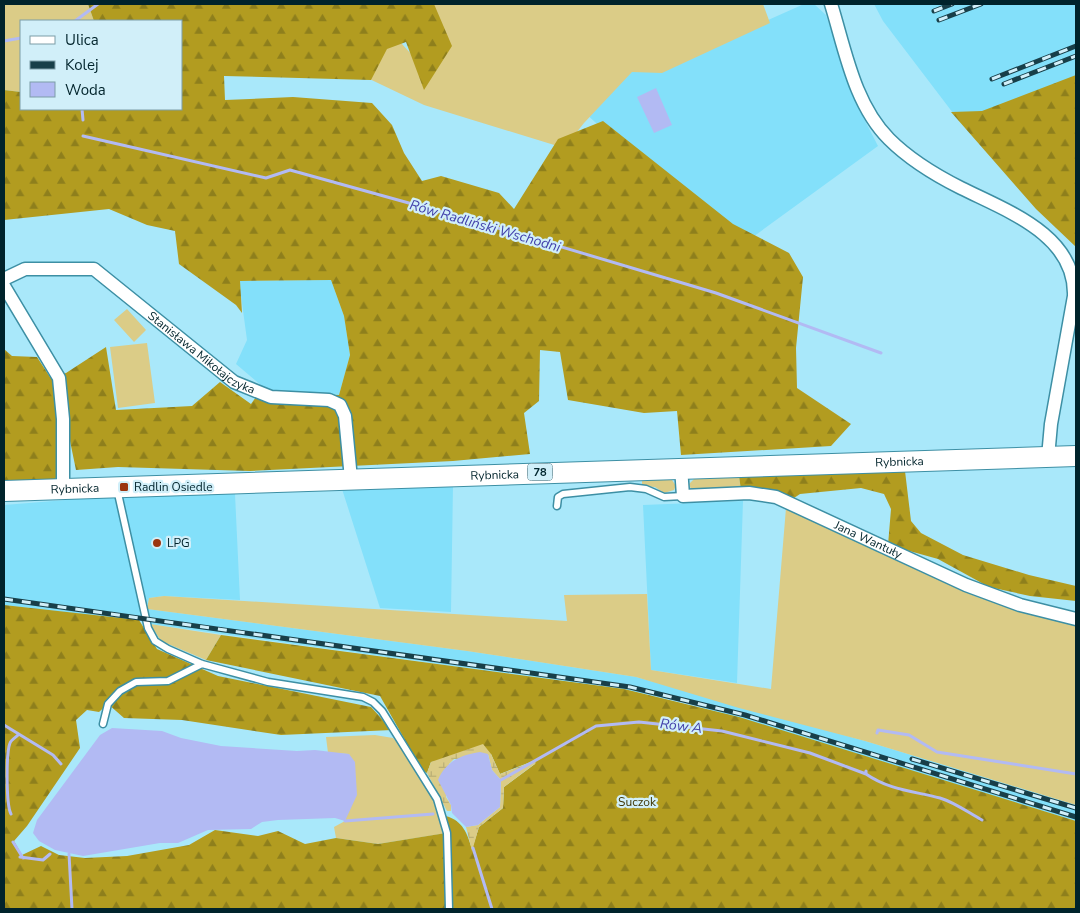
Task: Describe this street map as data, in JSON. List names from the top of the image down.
{
  "streets": {
    "main road": ["Rybnicka", "78"],
    "street": ["Stanisława Mikołajczyka", "Jana Wantuły"]
  },
  "crossings": [
    ["Stanisława Mikołajczyka", "Rybnicka"]
  ],
  "water": ["Rów Radliński Wschodni", "Rów A"],
  "parks": ["Suczok"],
  "places": {
    "transit": ["Radlin Osiedle"],
    "other": ["LPG"]
  },
  "legend": ["Ulica", "Kolej", "Woda"]
}
